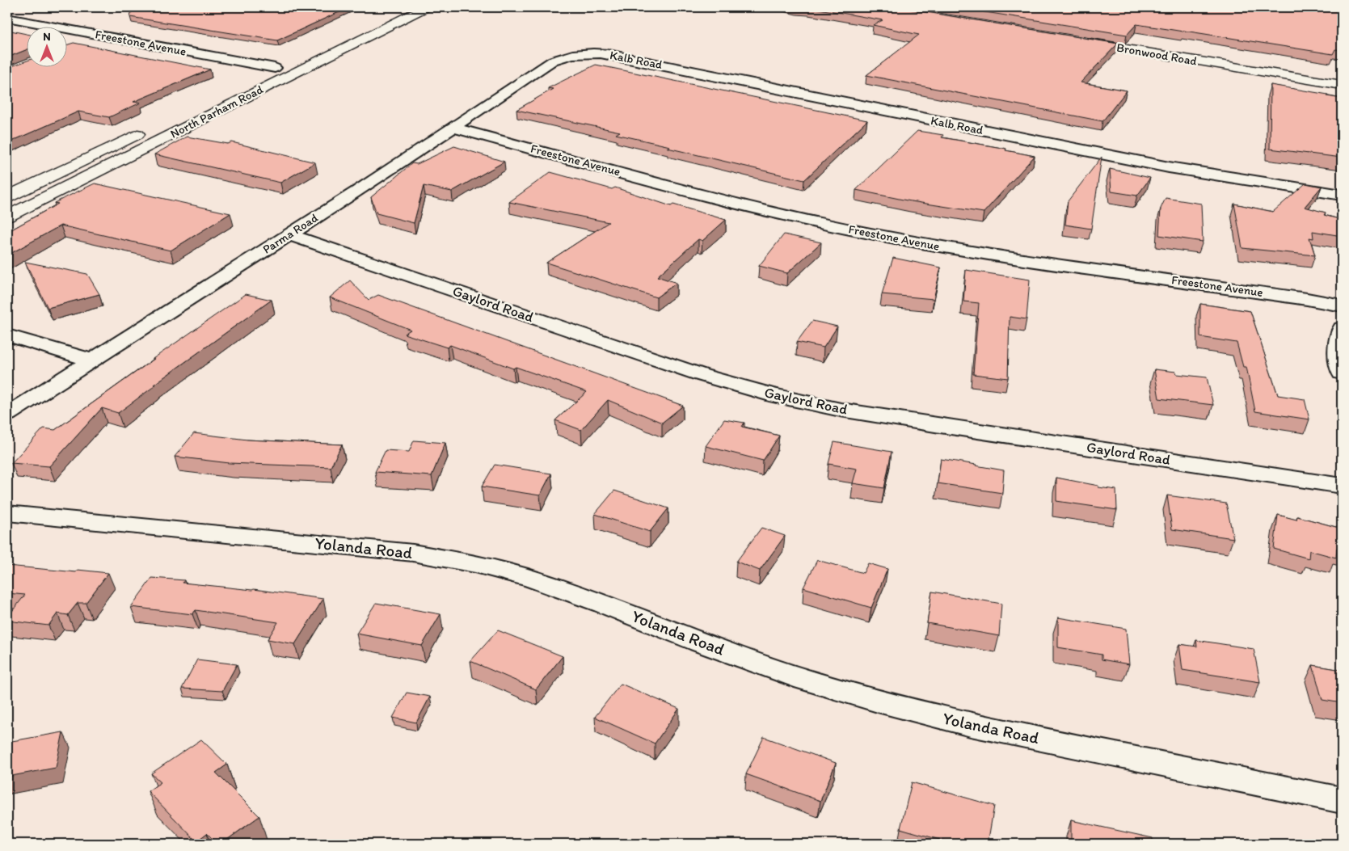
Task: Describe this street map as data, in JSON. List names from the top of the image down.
{
  "streets": {
    "main road": ["Bronwood Road", "North Parham Road"],
    "street": [
      "Freestone Avenue",
      "Kalb Road",
      "Parma Road",
      "Gaylord Road",
      "Yolanda Road"
    ]
  },
  "crossings": [
    ["Freestone Avenue", "North Parham Road"],
    ["Freestone Avenue", "Parma Road"],
    ["Kalb Road", "Parma Road"],
    ["Parma Road", "Gaylord Road"]
  ],
  "north": "top"
}
